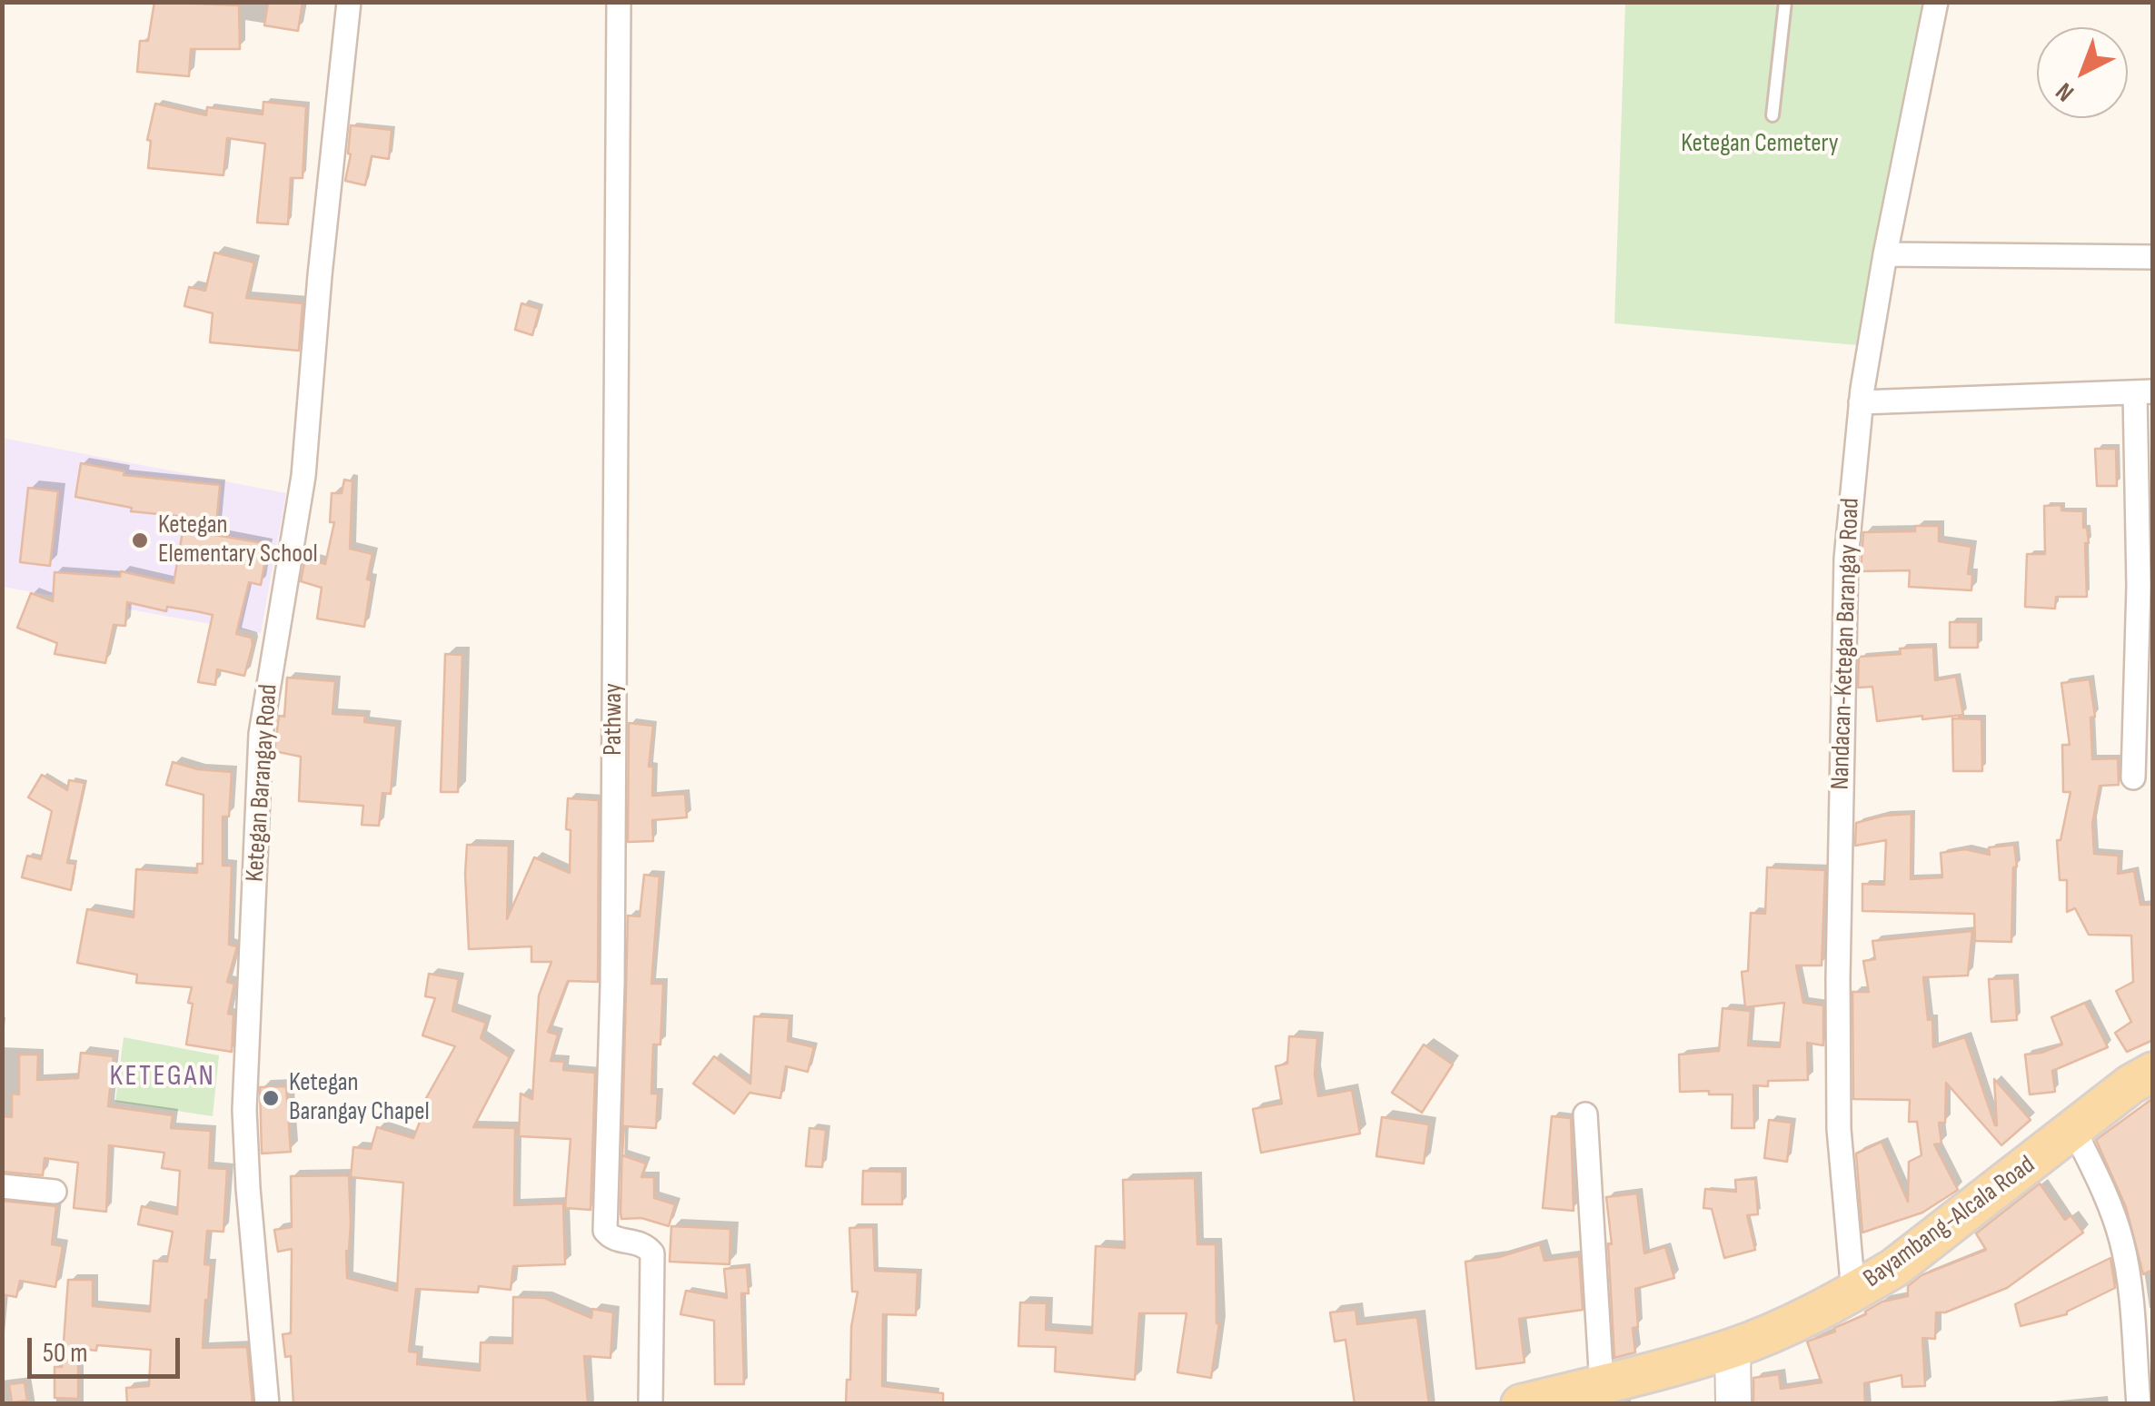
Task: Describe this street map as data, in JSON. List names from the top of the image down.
{
  "streets": {
    "main road": ["Bayambang-Alcala Road"],
    "street": ["Nandacan-Ketegan Barangay Road", "Pathway", "Ketegan Barangay Road"]
  },
  "crossings": [
    ["Nandacan-Ketegan Barangay Road", "Bayambang-Alcala Road"]
  ],
  "districts": ["KETEGAN"],
  "parks": ["Ketegan Cemetery"],
  "places": ["Ketegan Elementary School", "Ketegan Barangay Chapel"],
  "scale_bar": "50 m",
  "north": "bottom left"
}
